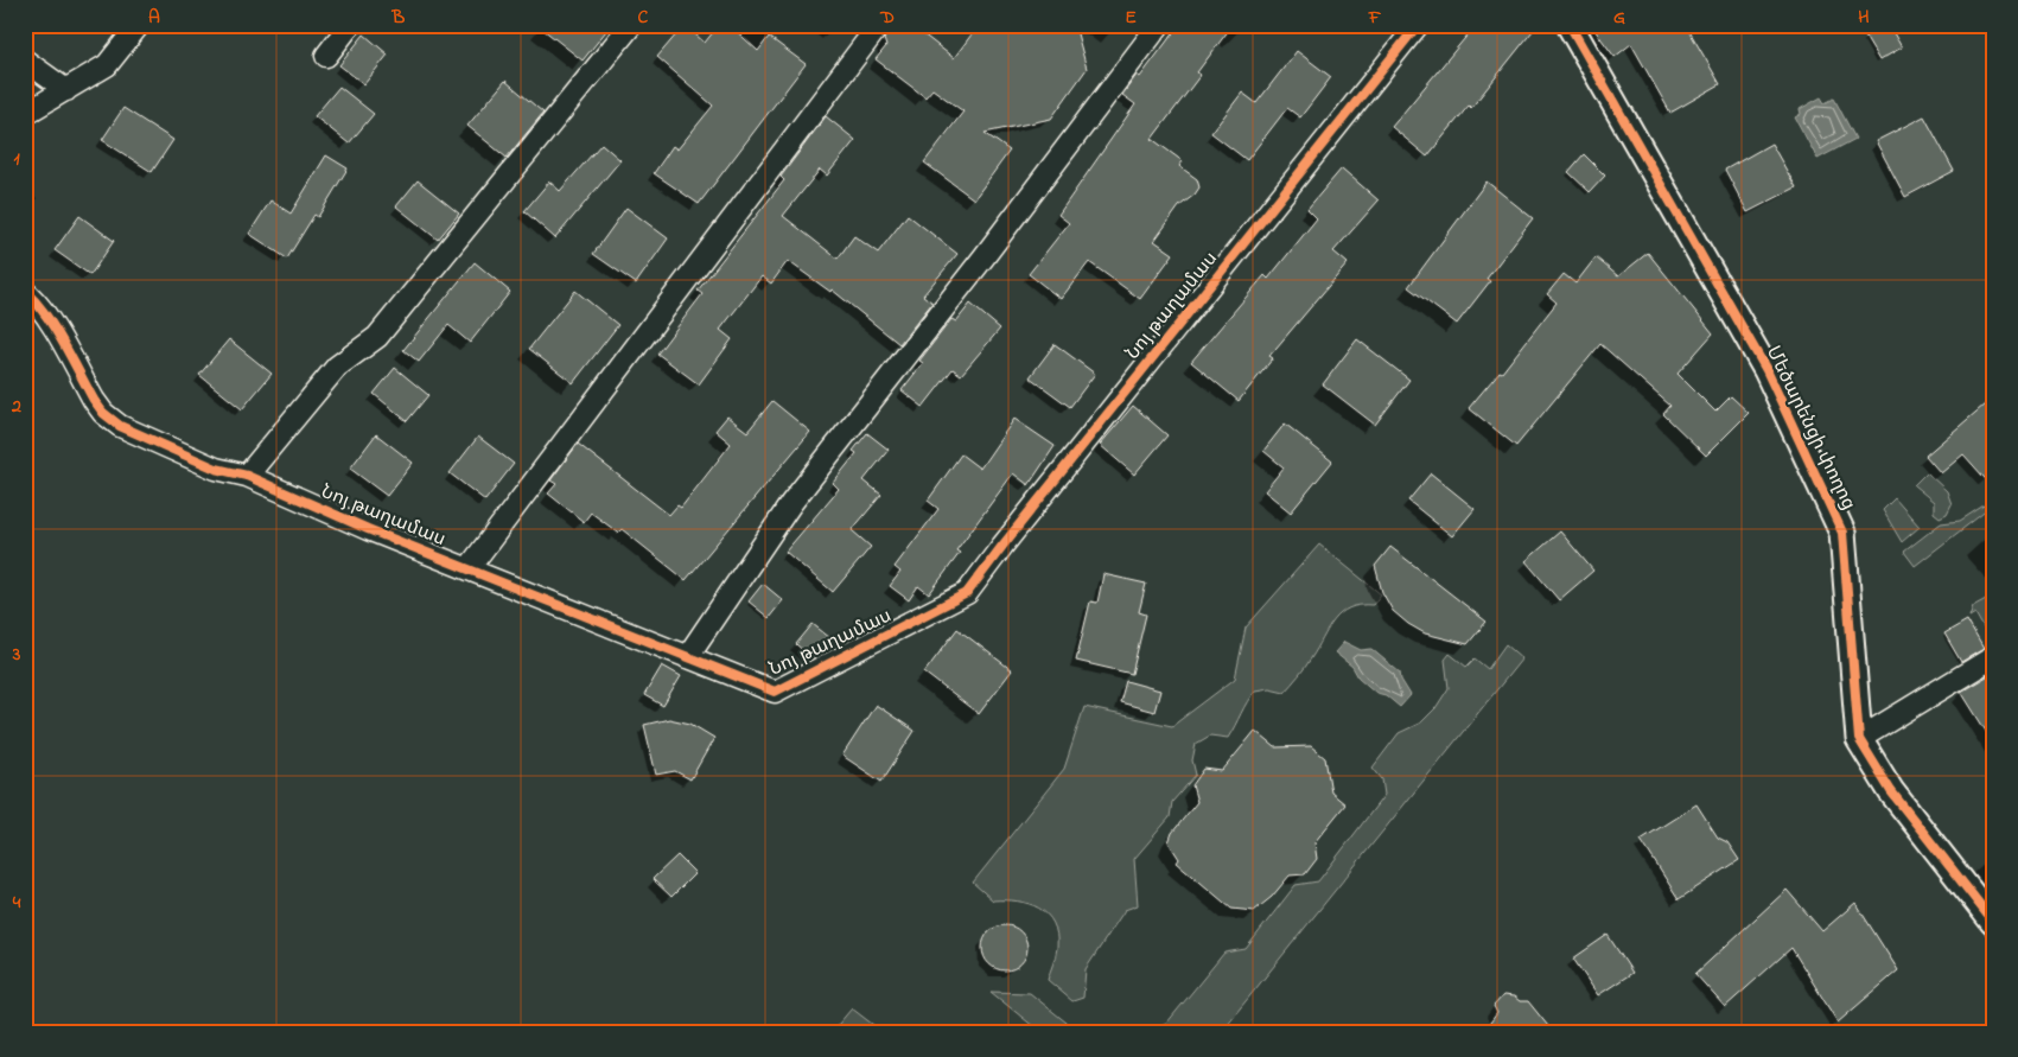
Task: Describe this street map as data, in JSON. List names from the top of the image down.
{
  "streets": {
    "street": ["Նոյ թաղամաս", "Մեծարենցի փողոց"]
  },
  "grid": {
    "columns": [
      "A",
      "B",
      "C",
      "D",
      "E",
      "F",
      "G",
      "H"
    ],
    "rows": [
      "1",
      "2",
      "3",
      "4"
    ]
  }
}
